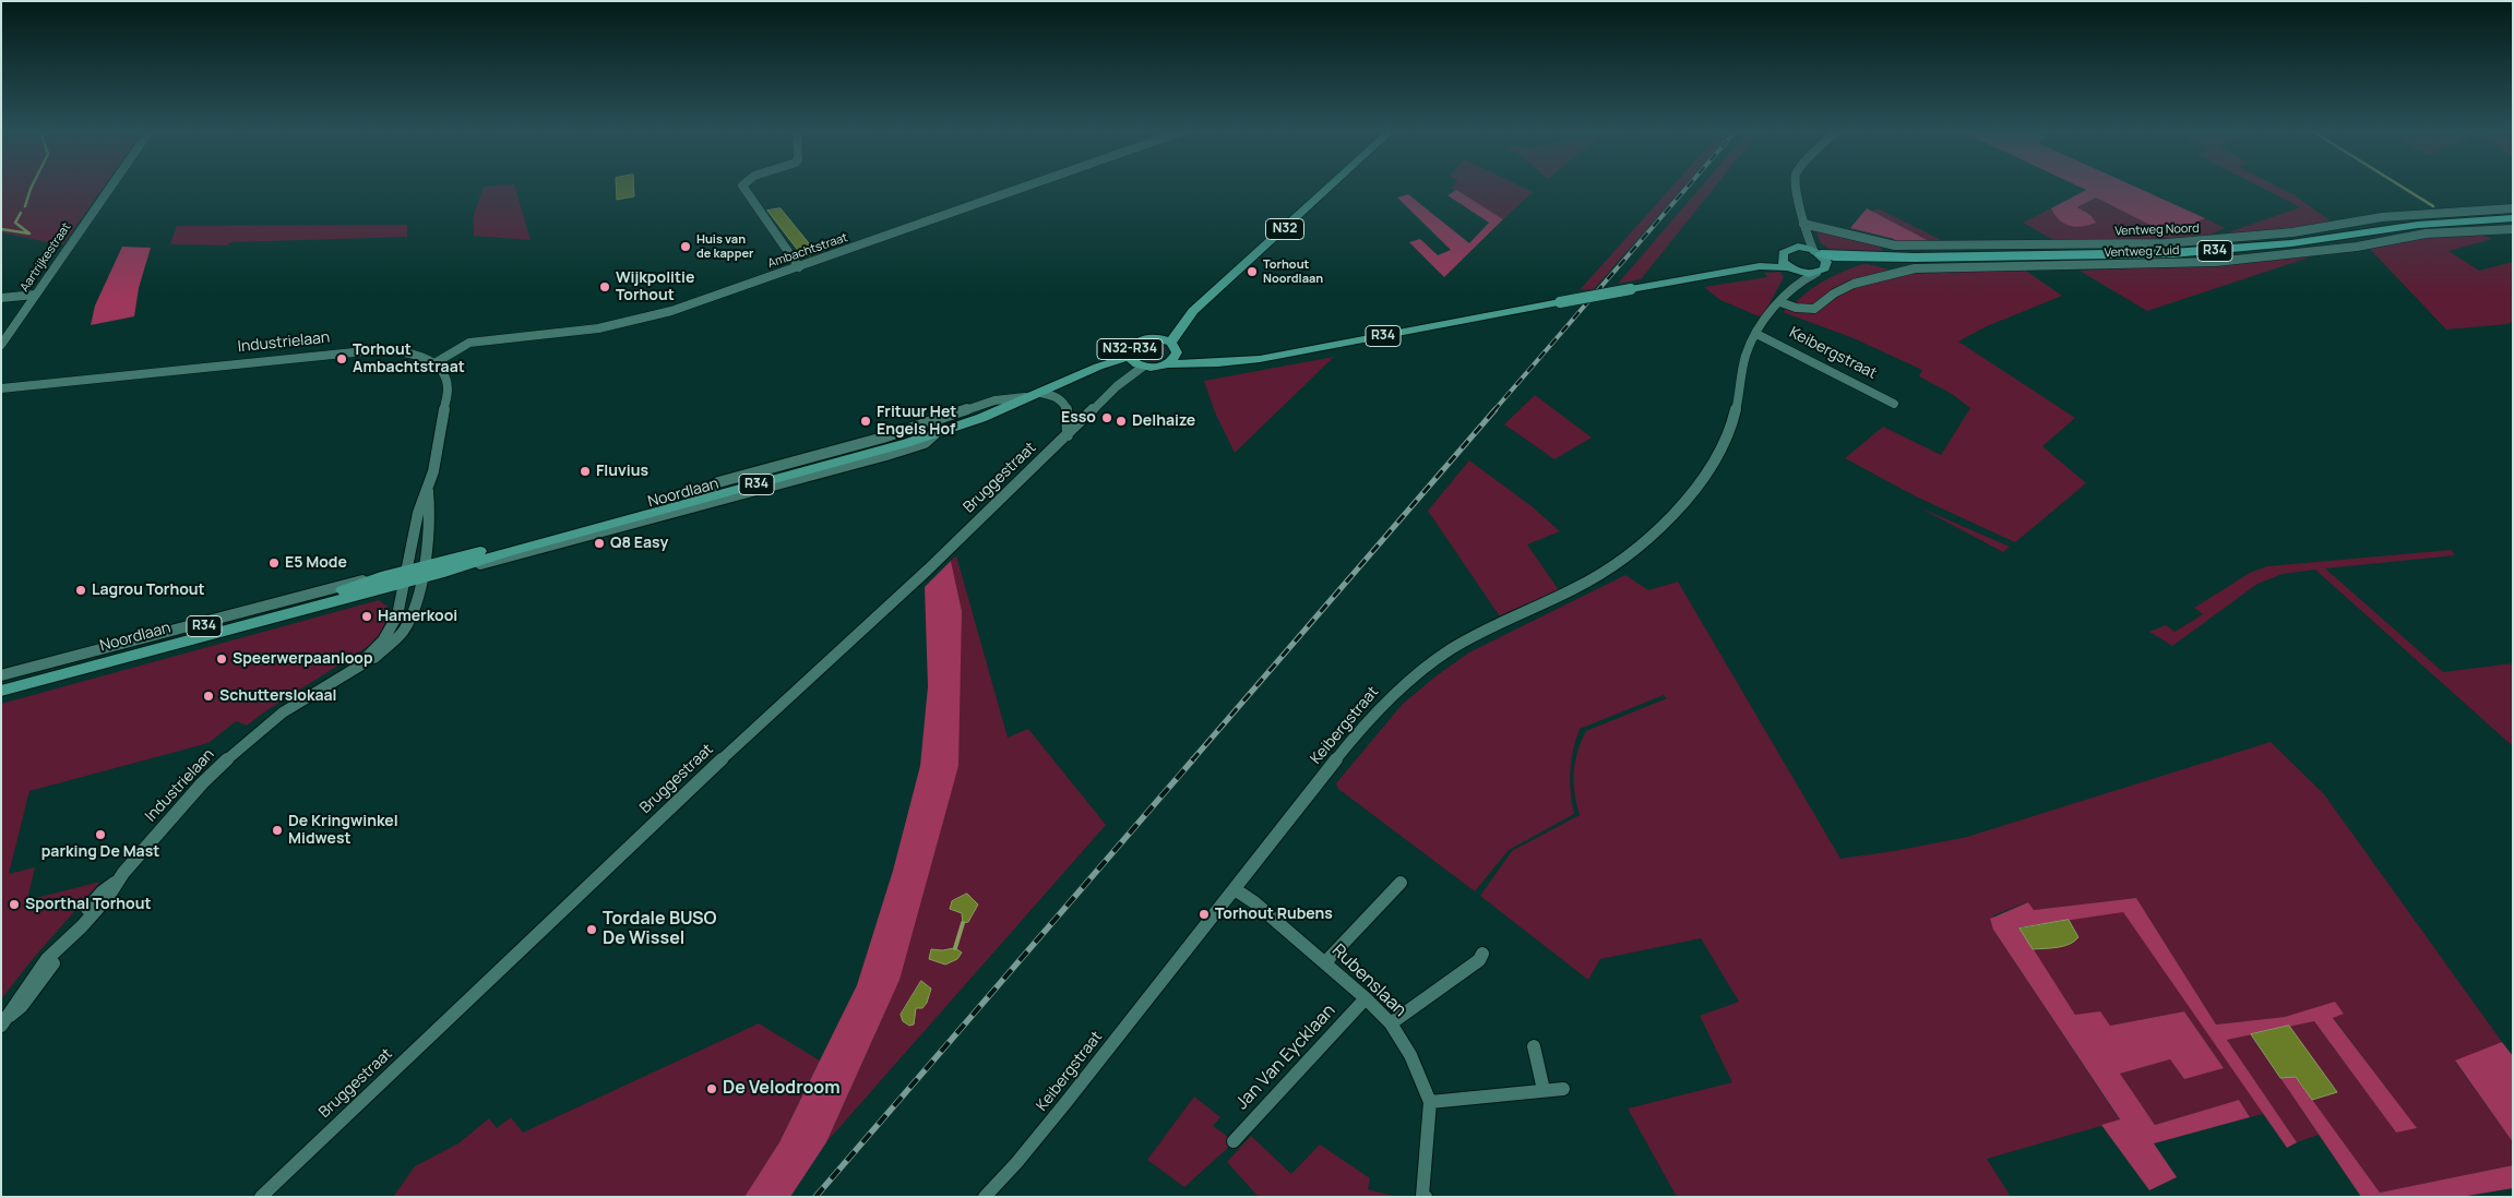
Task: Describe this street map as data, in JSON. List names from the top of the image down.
{
  "streets": {
    "highway": ["R34"],
    "main road": ["N32", "N32-R34", "Noordlaan"],
    "street": [
      "Ventweg Noord",
      "Ambachtstraat",
      "Ventweg Zuid",
      "Aartrijkestraat",
      "Industrielaan",
      "Keibergstraat",
      "Bruggestraat",
      "Rubenslaan",
      "Jan Van Eycklaan"
    ]
  },
  "crossings": [
    ["N32", "R34"],
    ["N32", "N32-R34"],
    ["N32", "Bruggestraat"],
    ["N32", "Noordlaan"],
    ["Ambachtstraat", "Industrielaan"],
    ["R34", "N32-R34"],
    ["R34", "Keibergstraat"],
    ["R34", "Bruggestraat"],
    ["R34", "Noordlaan"],
    ["Ventweg Zuid", "Keibergstraat"],
    ["Industrielaan", "Noordlaan"],
    ["N32-R34", "Bruggestraat"],
    ["N32-R34", "Noordlaan"],
    ["Keibergstraat", "Rubenslaan"],
    ["Bruggestraat", "Noordlaan"],
    ["Rubenslaan", "Jan Van Eycklaan"]
  ],
  "places": [
    "Huis van de kapper",
    "Torhout Noordlaan",
    "Wijkpolitie Torhout",
    "Torhout Ambachtstraat",
    "Esso",
    "Frituur Het Engels Hof",
    "Delhaize",
    "Fluvius",
    "Q8 Easy",
    "E5 Mode",
    "Lagrou Torhout",
    "Hamerkooi",
    "Speerwerpaanloop",
    "Schutterslokaal",
    "De Kringwinkel Midwest",
    "parking De Mast",
    "Sporthal Torhout",
    "Torhout Rubens",
    "Tordale BUSO De Wissel",
    "De Velodroom"
  ]
}
